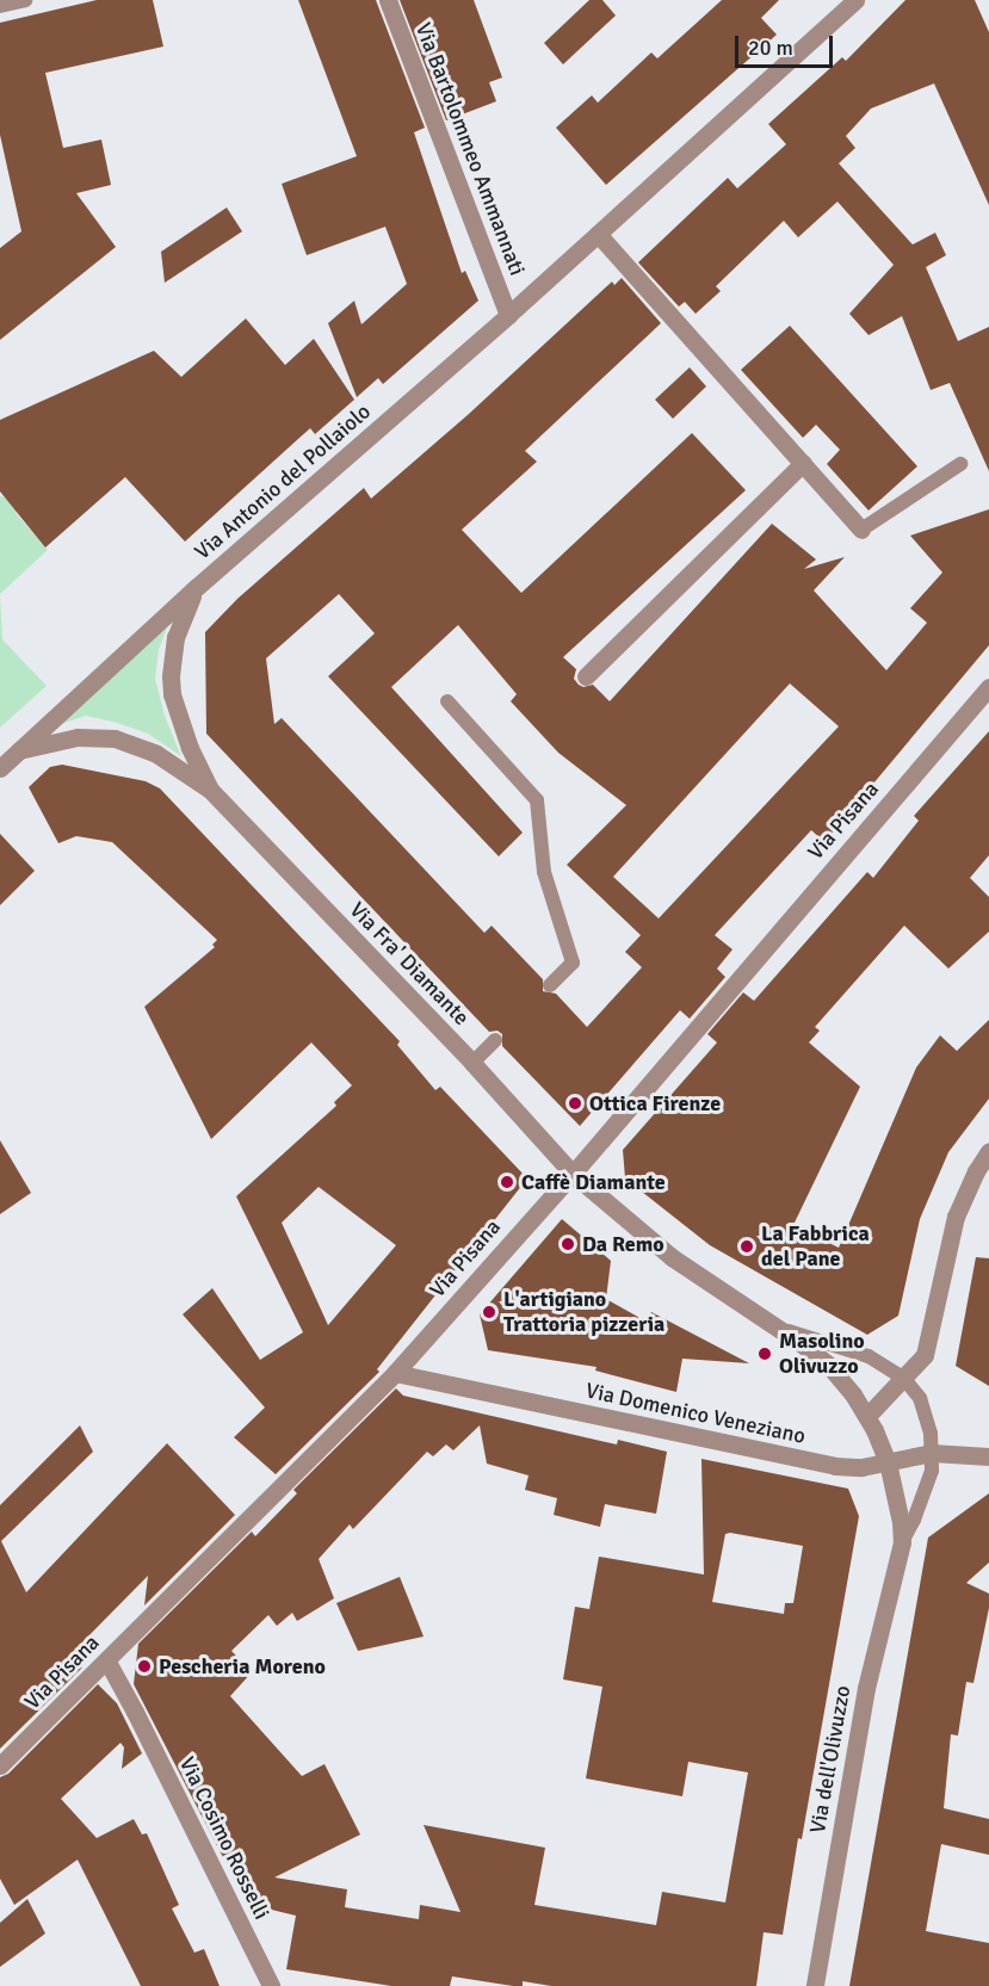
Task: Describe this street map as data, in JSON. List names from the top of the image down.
{
  "streets": {
    "street": [
      "Via Bartolommeo Ammannati",
      "Via Antonio del Pollaiolo",
      "Via Pisana",
      "Via Fra' Diamante",
      "Via Domenico Veneziano",
      "Via dell'Olivuzzo",
      "Via Cosimo Rosselli"
    ]
  },
  "crossings": [
    ["Via Bartolommeo Ammannati", "Via Antonio del Pollaiolo"],
    ["Via Antonio del Pollaiolo", "Via Fra' Diamante"],
    ["Via Pisana", "Via Fra' Diamante"],
    ["Via Pisana", "Via Domenico Veneziano"],
    ["Via Pisana", "Via Cosimo Rosselli"],
    ["Via Fra' Diamante", "Via dell'Olivuzzo"],
    ["Via Domenico Veneziano", "Via dell'Olivuzzo"]
  ],
  "places": [
    "Ottica Firenze",
    "Caffè Diamante",
    "Da Remo",
    "La Fabbrica del Pane",
    "L'artigiano Trattoria pizzeria",
    "Masolino Olivuzzo",
    "Pescheria Moreno"
  ],
  "scale_bar": "20 m"
}
